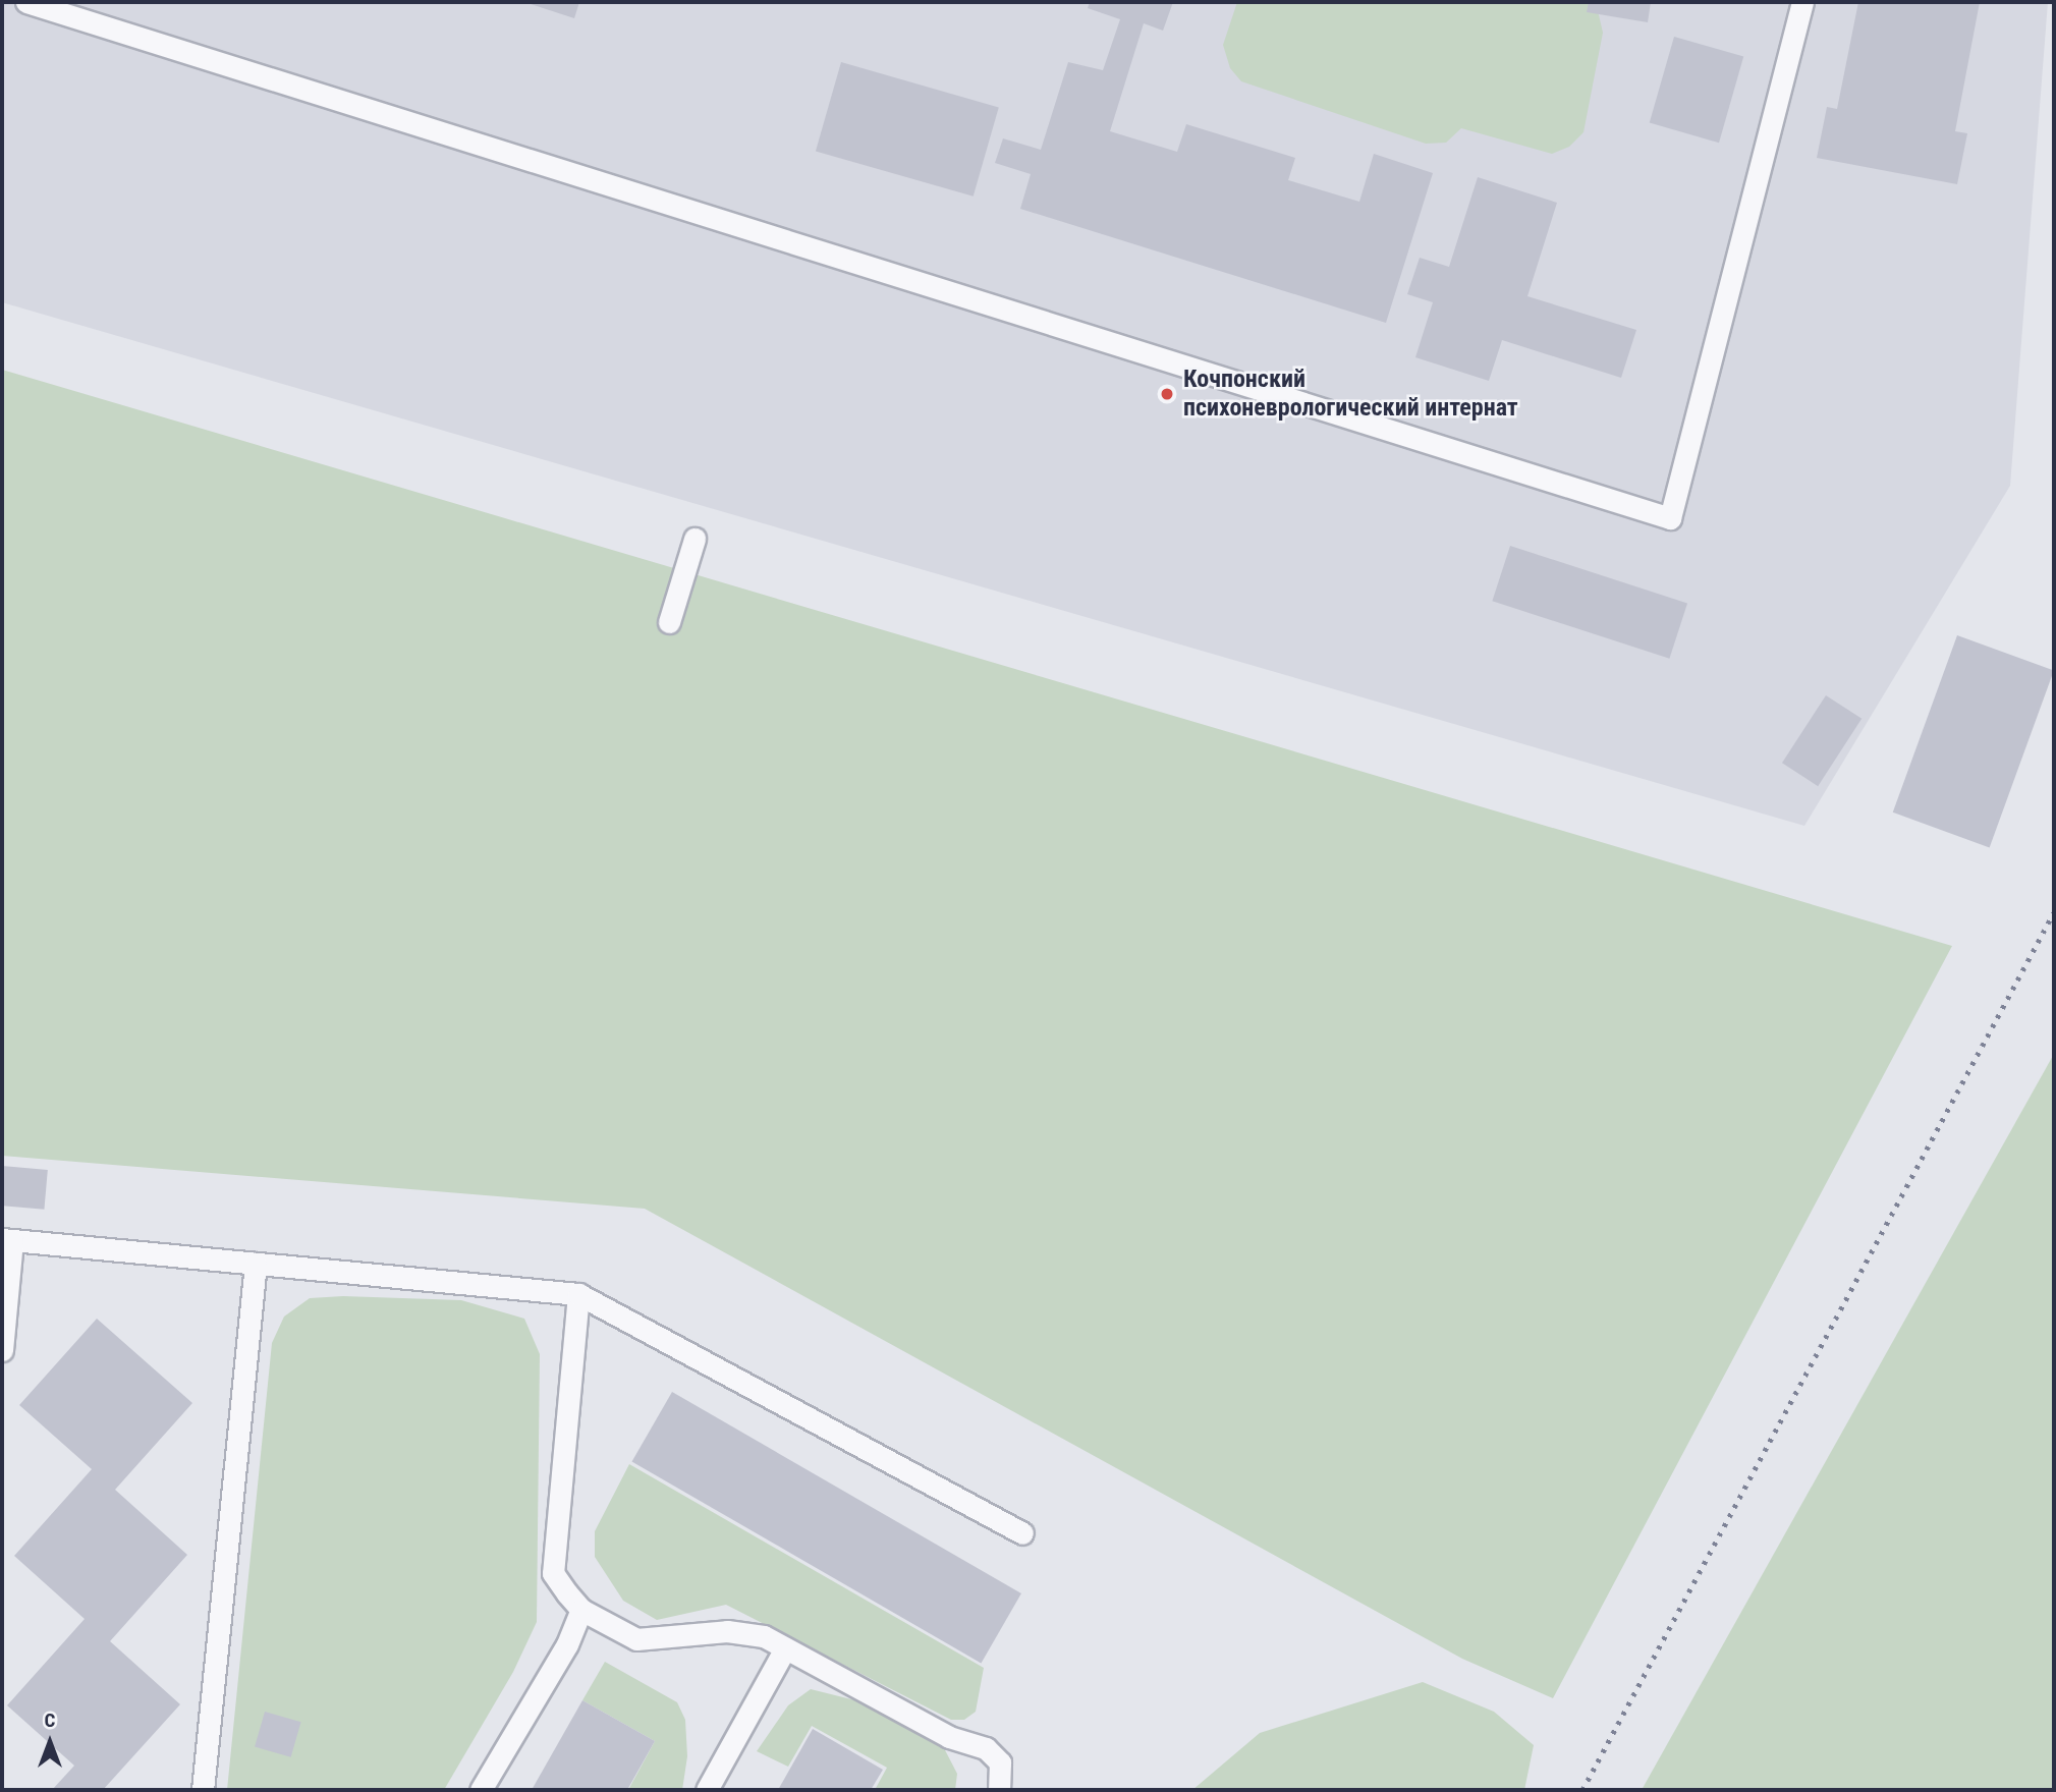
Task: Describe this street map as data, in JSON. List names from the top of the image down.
{
  "places": ["Кочпонский психоневрологический интернат"],
  "north": "top"
}
